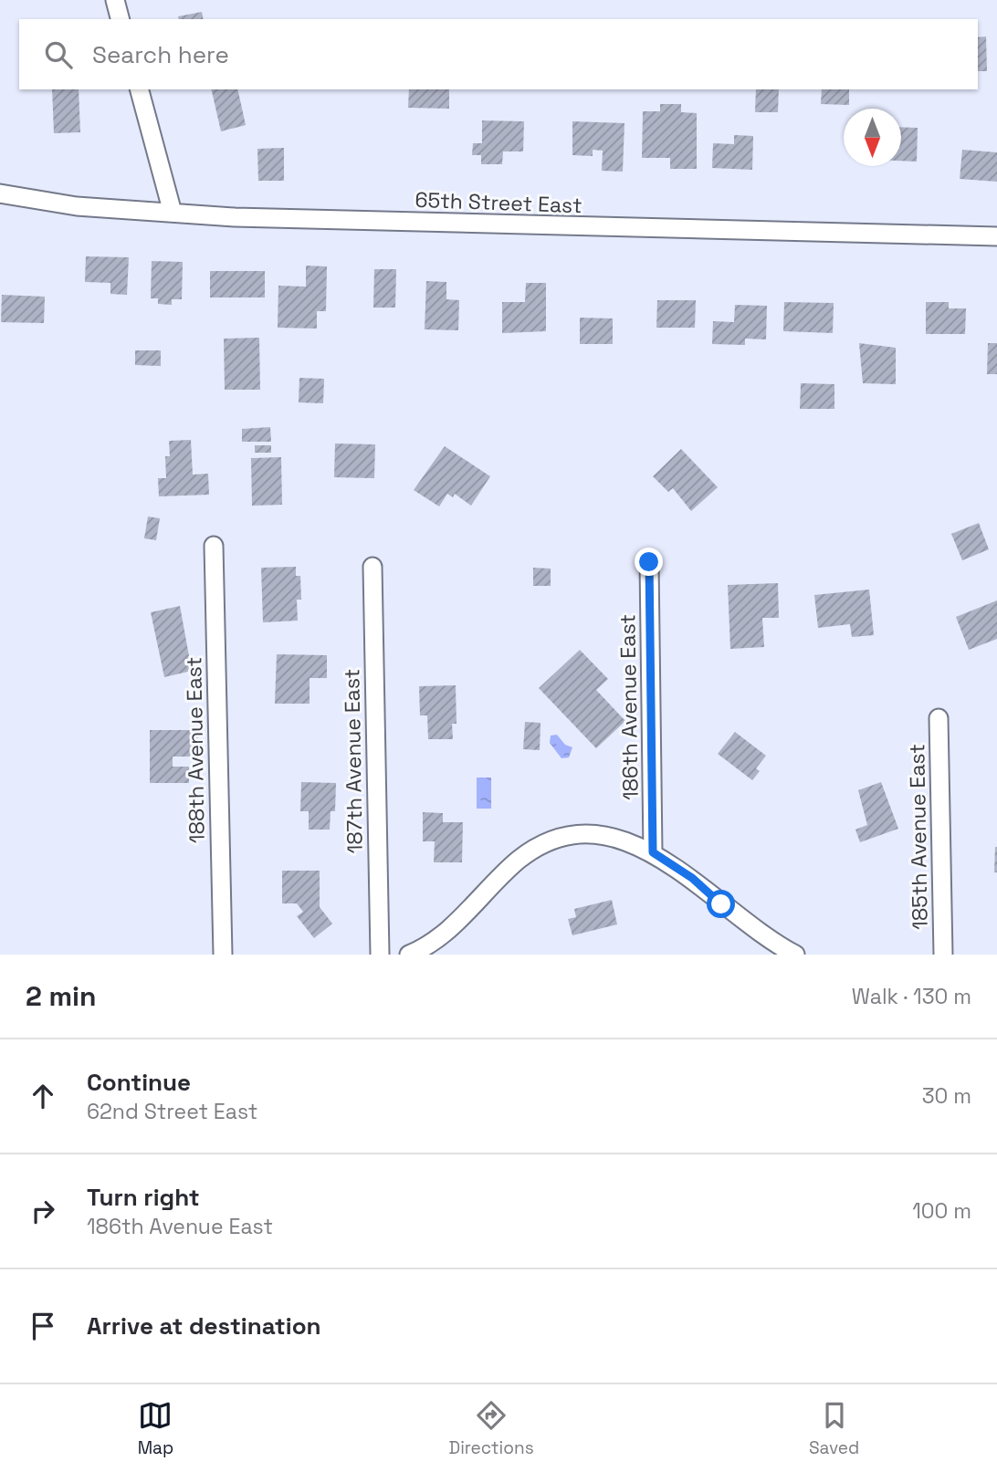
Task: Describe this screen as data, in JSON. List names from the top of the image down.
{
  "streets": {
    "street": [
      "65th Street East",
      "186th Avenue East",
      "188th Avenue East",
      "187th Avenue East",
      "185th Avenue East"
    ]
  },
  "north": "bottom",
  "page": {
    "search": "Search here",
    "heading": ["2 min", "Walk · 130 m"],
    "list": [
      ["Continue", "62nd Street East", "30 m"],
      ["Turn right", "186th Avenue East", "100 m"],
      "Arrive at destination"
    ],
    "nav": ["Map", "Directions", "Saved"]
  }
}
